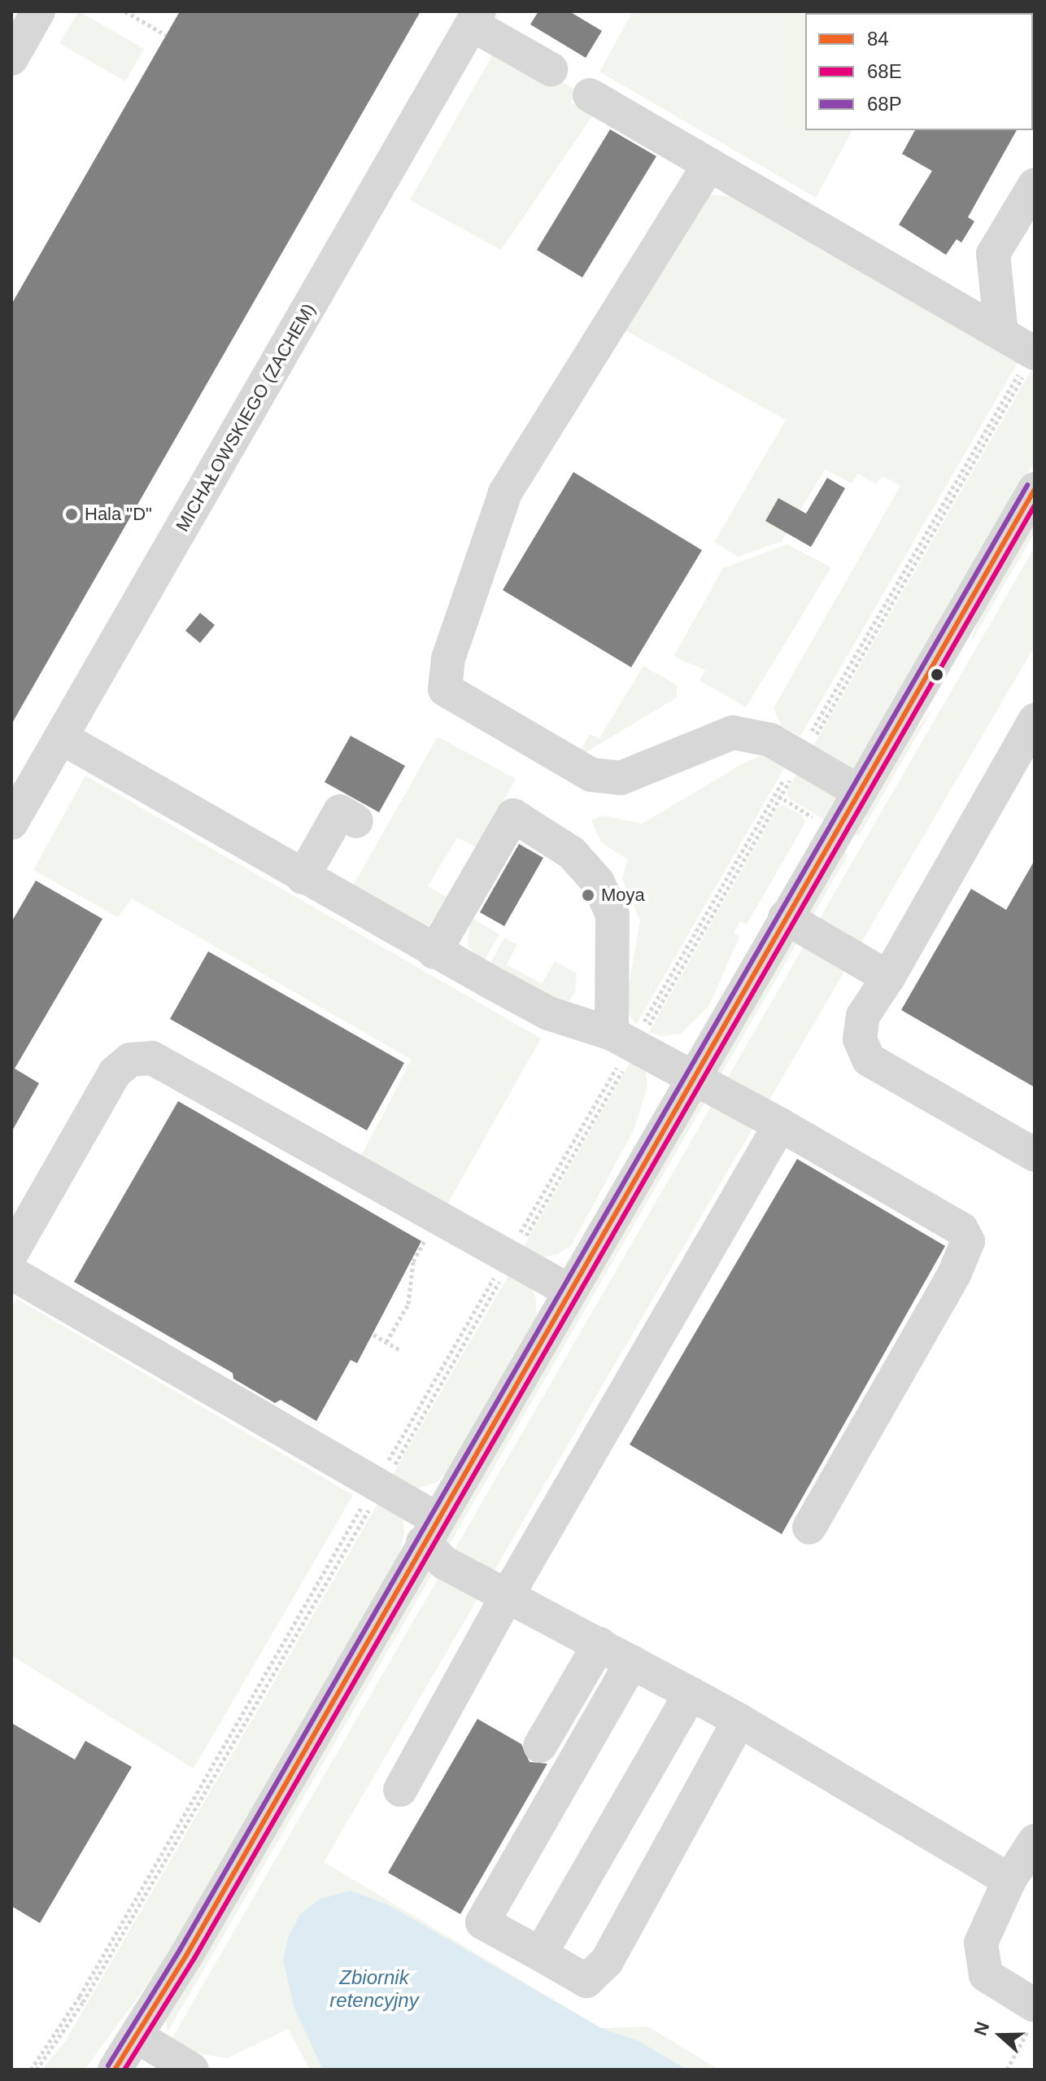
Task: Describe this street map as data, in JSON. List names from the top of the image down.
{
  "streets": {
    "street": ["MICHAŁOWSKIEGO (ZACHEM)"]
  },
  "water": ["Zbiornik retencyjny"],
  "places": ["Hala \"D\"", "Moya"],
  "lines": ["transit line 68P", "transit line 84", "transit line 68E"],
  "legend": ["84", "68E", "68P"],
  "north": "left"
}
